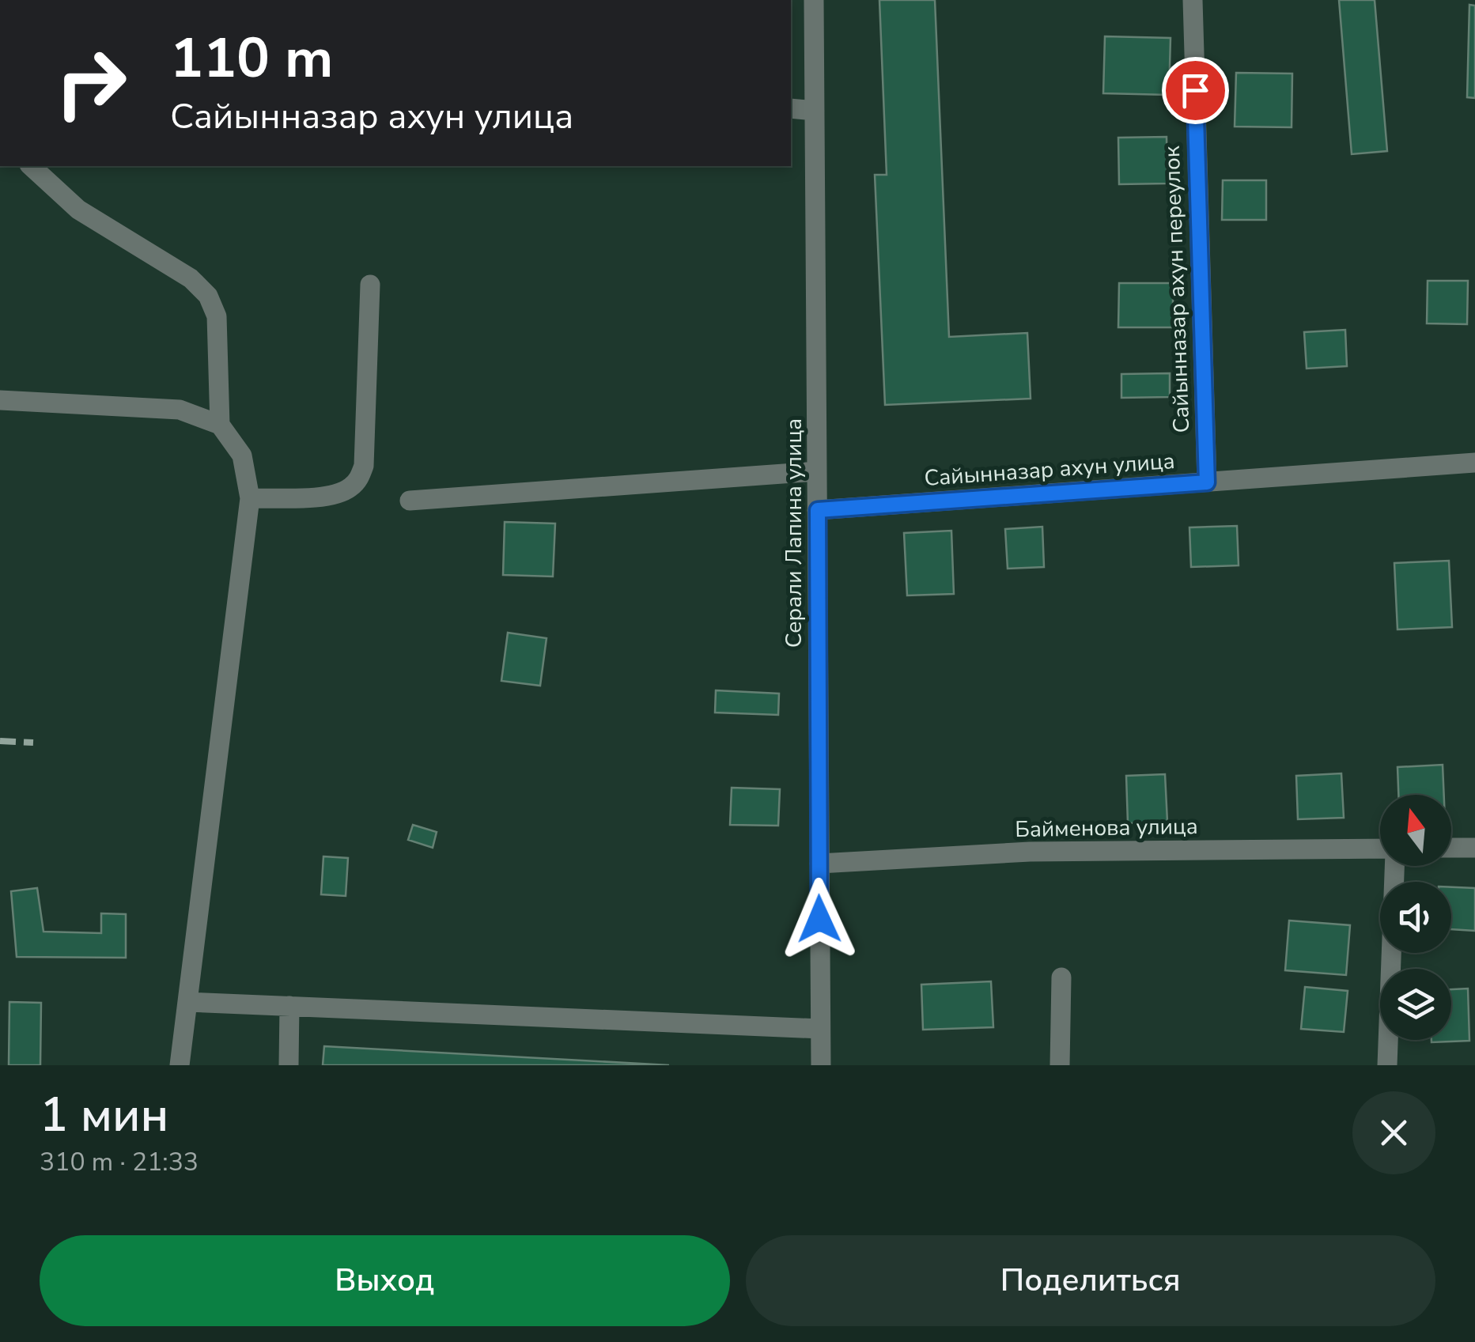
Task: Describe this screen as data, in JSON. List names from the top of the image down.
{
  "streets": {
    "street": [
      "Сайынназар ахун переулок",
      "Сайынназар ахун улица",
      "Серали Лапина улица",
      "Байменова улица"
    ]
  },
  "crossings": [
    ["Сайынназар ахун переулок", "Сайынназар ахун улица"],
    ["Сайынназар ахун улица", "Серали Лапина улица"],
    ["Серали Лапина улица", "Байменова улица"]
  ],
  "north": "top",
  "page": {
    "turn": ["110 m", "Сайынназар ахун улица"],
    "heading": ["1 мин", "310 m · 21:33"],
    "buttons": ["Выход", "Поделиться"]
  }
}
